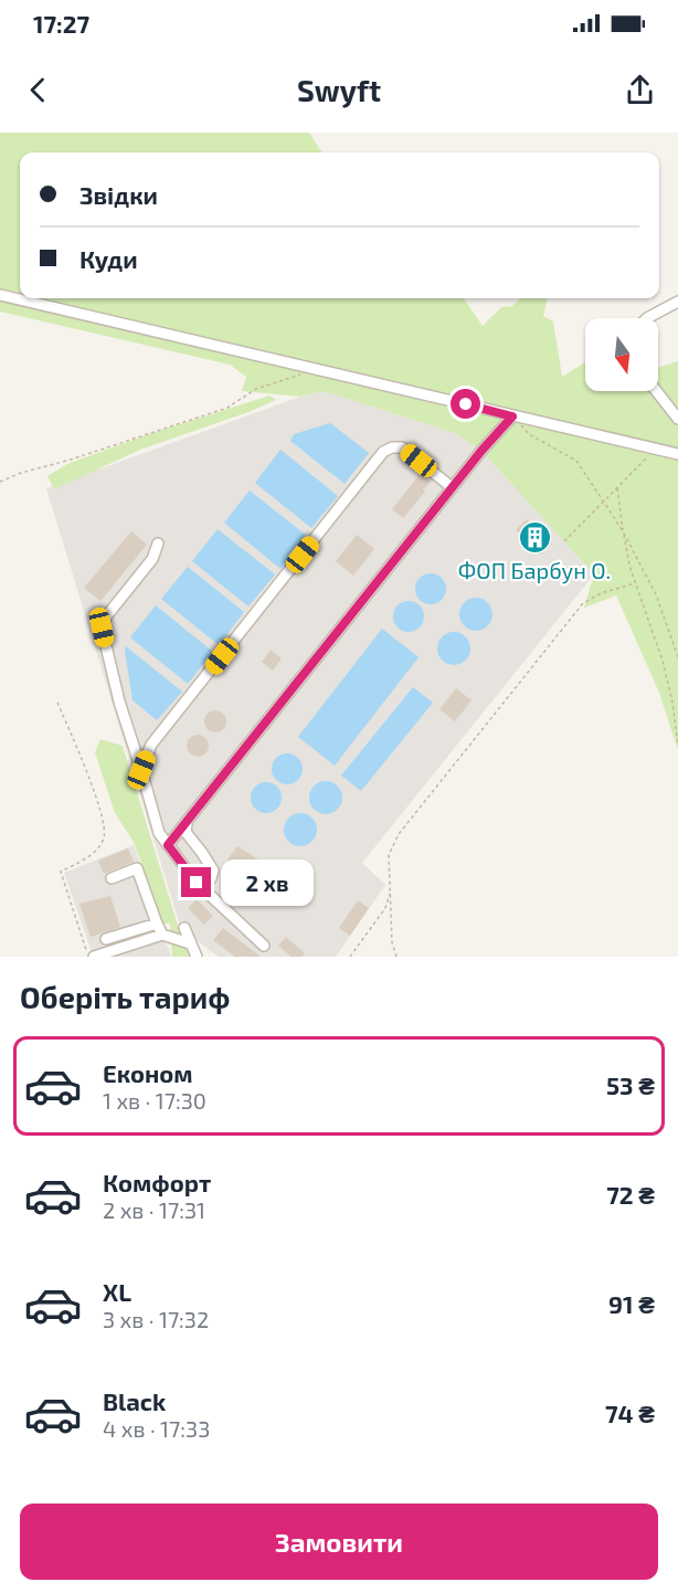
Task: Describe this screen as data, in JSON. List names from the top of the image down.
{
  "places": {
    "building": ["ФОП Барбун О."]
  },
  "north": "bottom",
  "page": {
    "status": "17:27",
    "header": "Swyft",
    "banner": ["Звідки", "Куди"],
    "bubble": "2 хв",
    "heading": "Оберіть тариф",
    "list": [
      {
        "name": "Економ",
        "note": "1 хв · 17:30",
        "value": "53 ₴"
      },
      {
        "name": "Комфорт",
        "note": "2 хв · 17:31",
        "value": "72 ₴"
      },
      {
        "name": "XL",
        "note": "3 хв · 17:32",
        "value": "91 ₴"
      },
      {
        "name": "Black",
        "note": "4 хв · 17:33",
        "value": "74 ₴"
      }
    ],
    "buttons": "Замовити"
  }
}
